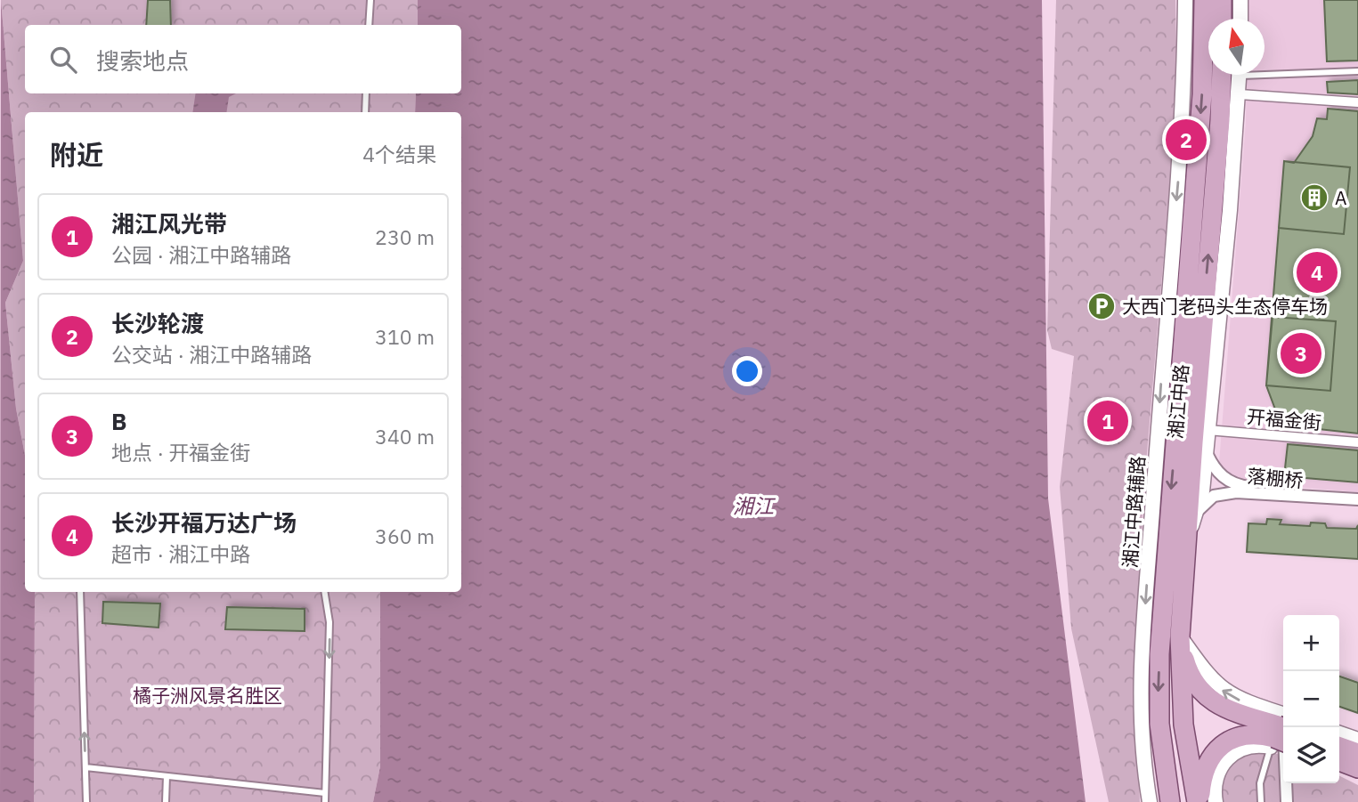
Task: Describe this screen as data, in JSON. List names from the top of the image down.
{
  "streets": {
    "main road": ["湘江中路"],
    "street": ["开福金街", "落棚桥", "湘江中路辅路"]
  },
  "crossings": [
    ["湘江中路", "开福金街"],
    ["湘江中路", "落棚桥"]
  ],
  "one_way": ["湘江中路辅路"],
  "water": ["湘江"],
  "parks": ["橘子洲风景名胜区"],
  "places": {
    "building": ["A"],
    "parking": ["大西门老码头生态停车场"]
  },
  "north": "top",
  "page": {
    "search": "搜索地点",
    "heading": ["附近", "4个结果"],
    "pins": [
      "2",
      "4",
      "3",
      "1"
    ],
    "list": [
      {
        "mark": "1",
        "name": "湘江风光带",
        "note": "公园 · 湘江中路辅路",
        "value": "230 m"
      },
      {
        "mark": "2",
        "name": "长沙轮渡",
        "note": "公交站 · 湘江中路辅路",
        "value": "310 m"
      },
      {
        "mark": "3",
        "name": "B",
        "note": "地点 · 开福金街",
        "value": "340 m"
      },
      {
        "mark": "4",
        "name": "长沙开福万达广场",
        "note": "超市 · 湘江中路",
        "value": "360 m"
      }
    ],
    "map_buttons": ["+", "−"]
  }
}
